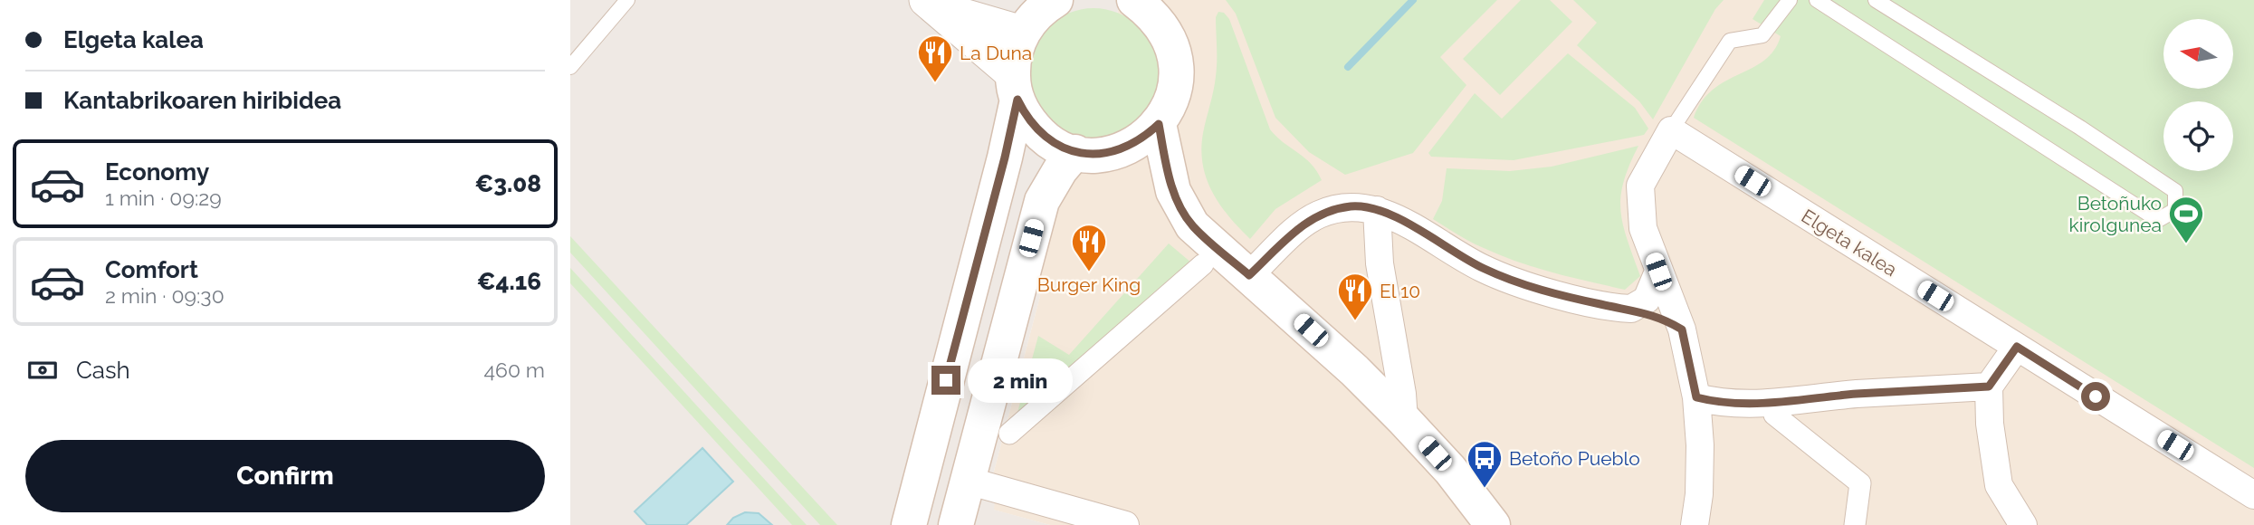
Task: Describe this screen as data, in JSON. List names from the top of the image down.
{
  "streets": {
    "street": ["Elgeta kalea"]
  },
  "places": {
    "restaurant": ["La Duna", "Burger King", "El 10"],
    "sports": ["Betoñuko kirolgunea"],
    "bus stop": ["Betoño Pueblo"]
  },
  "north": "left",
  "page": {
    "banner": ["Elgeta kalea", "Kantabrikoaren hiribidea"],
    "list": [
      {
        "name": "Economy",
        "note": "1 min · 09:29",
        "value": "€3.08"
      },
      {
        "name": "Comfort",
        "note": "2 min · 09:30",
        "value": "€4.16"
      }
    ],
    "pay": ["Cash", "460 m"],
    "bubble": "2 min",
    "buttons": "Confirm"
  }
}
